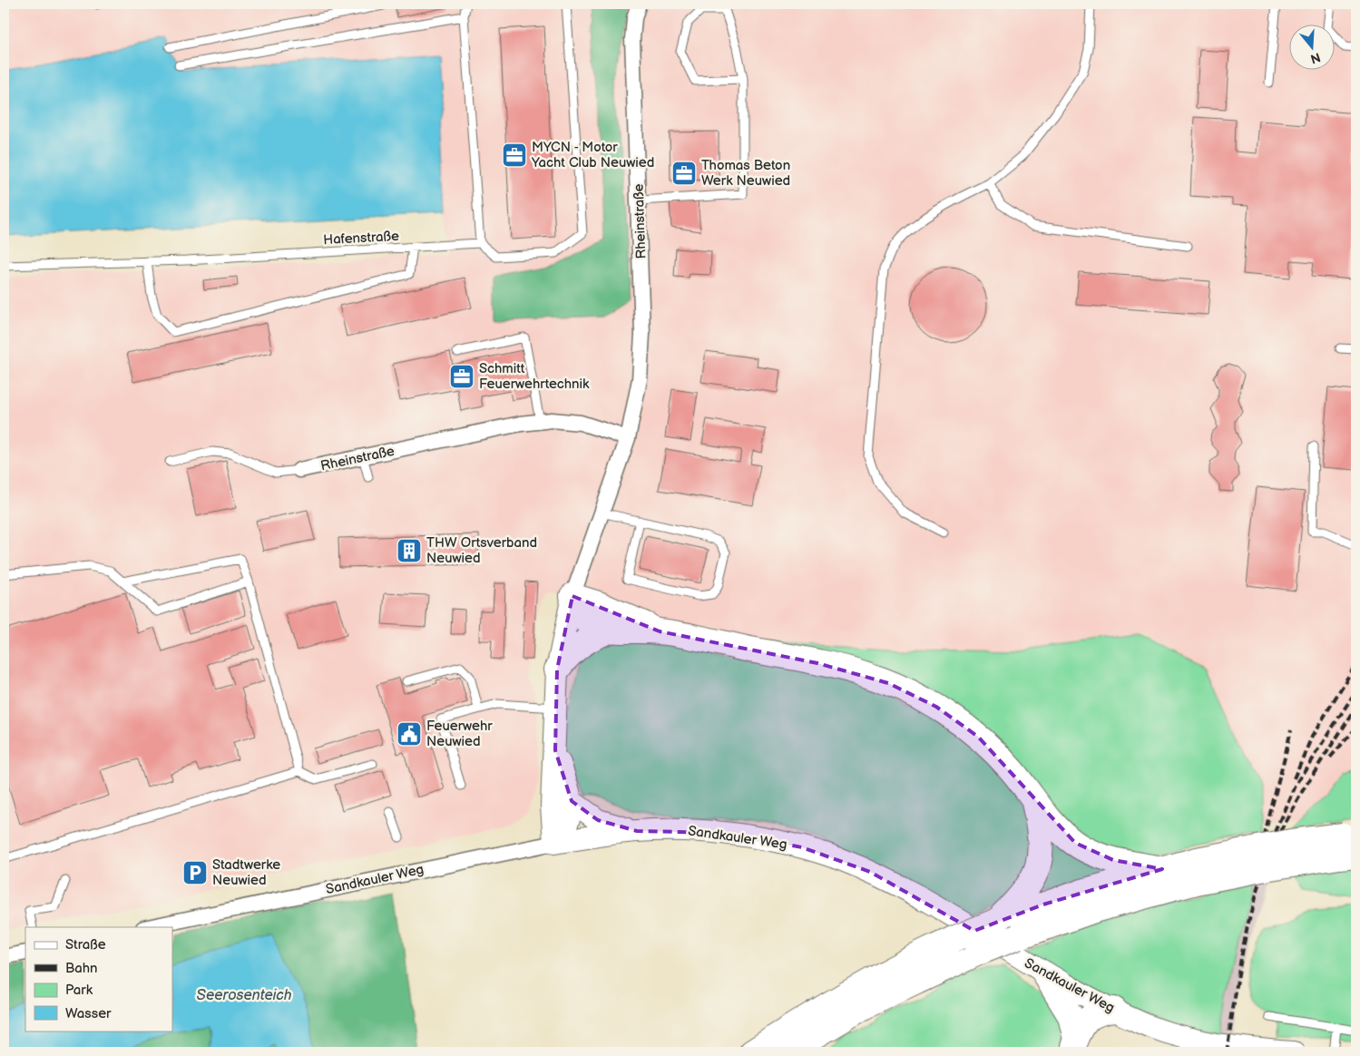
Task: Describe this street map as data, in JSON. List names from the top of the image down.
{
  "streets": {
    "street": ["Rheinstraße", "Sandkauler Weg"],
    "lane": ["Hafenstraße"]
  },
  "crossings": [
    ["Rheinstraße", "Sandkauler Weg"]
  ],
  "water": ["Seerosenteich"],
  "places": {
    "office": ["MYCN - Motor Yacht Club Neuwied", "Thomas Beton Werk Neuwied", "Schmitt Feuerwehrtechnik"],
    "building": ["THW Ortsverband Neuwied"],
    "public building": ["Feuerwehr Neuwied"],
    "parking": ["Stadtwerke Neuwied"]
  },
  "legend": [
    "Straße",
    "Bahn",
    "Park",
    "Wasser"
  ],
  "north": "bottom"
}
